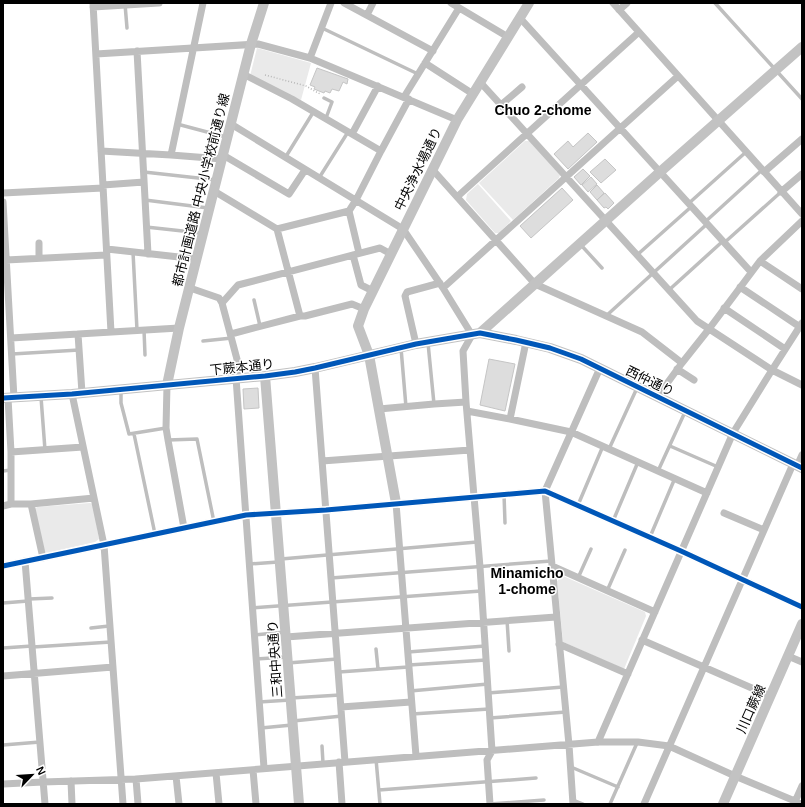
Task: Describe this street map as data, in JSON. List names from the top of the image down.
{
  "streets": {
    "street": [
      "中央浄水場通り",
      "都市計画道路 中央小学校前通り線",
      "下蕨本通り",
      "西仲通り",
      "三和中央通り",
      "川口蕨線"
    ]
  },
  "crossings": [
    ["中央浄水場通り", "下蕨本通り"],
    ["都市計画道路 中央小学校前通り線", "下蕨本通り"],
    ["下蕨本通り", "西仲通り"],
    ["下蕨本通り", "三和中央通り"]
  ],
  "districts": ["Chuo 2-chome", "Minamicho 1-chome"],
  "north": "top right"
}
